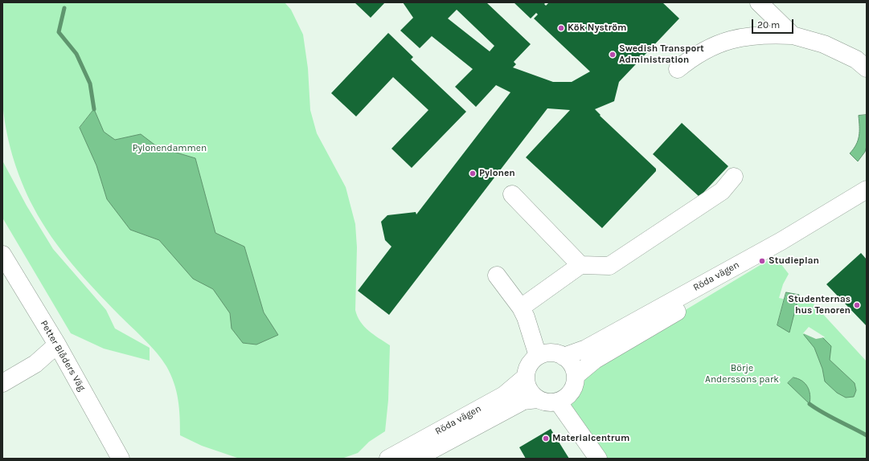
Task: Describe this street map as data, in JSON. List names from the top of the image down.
{
  "streets": {
    "street": ["Röda vägen", "Petter Blåders Väg"]
  },
  "parks": ["Pylonendammen", "Börje Anderssons park"],
  "places": [
    "Kök Nyström",
    "Swedish Transport Administration",
    "Pylonen",
    "Studieplan",
    "Studenternas hus Tenoren",
    "Materialcentrum"
  ],
  "scale_bar": "20 m"
}
